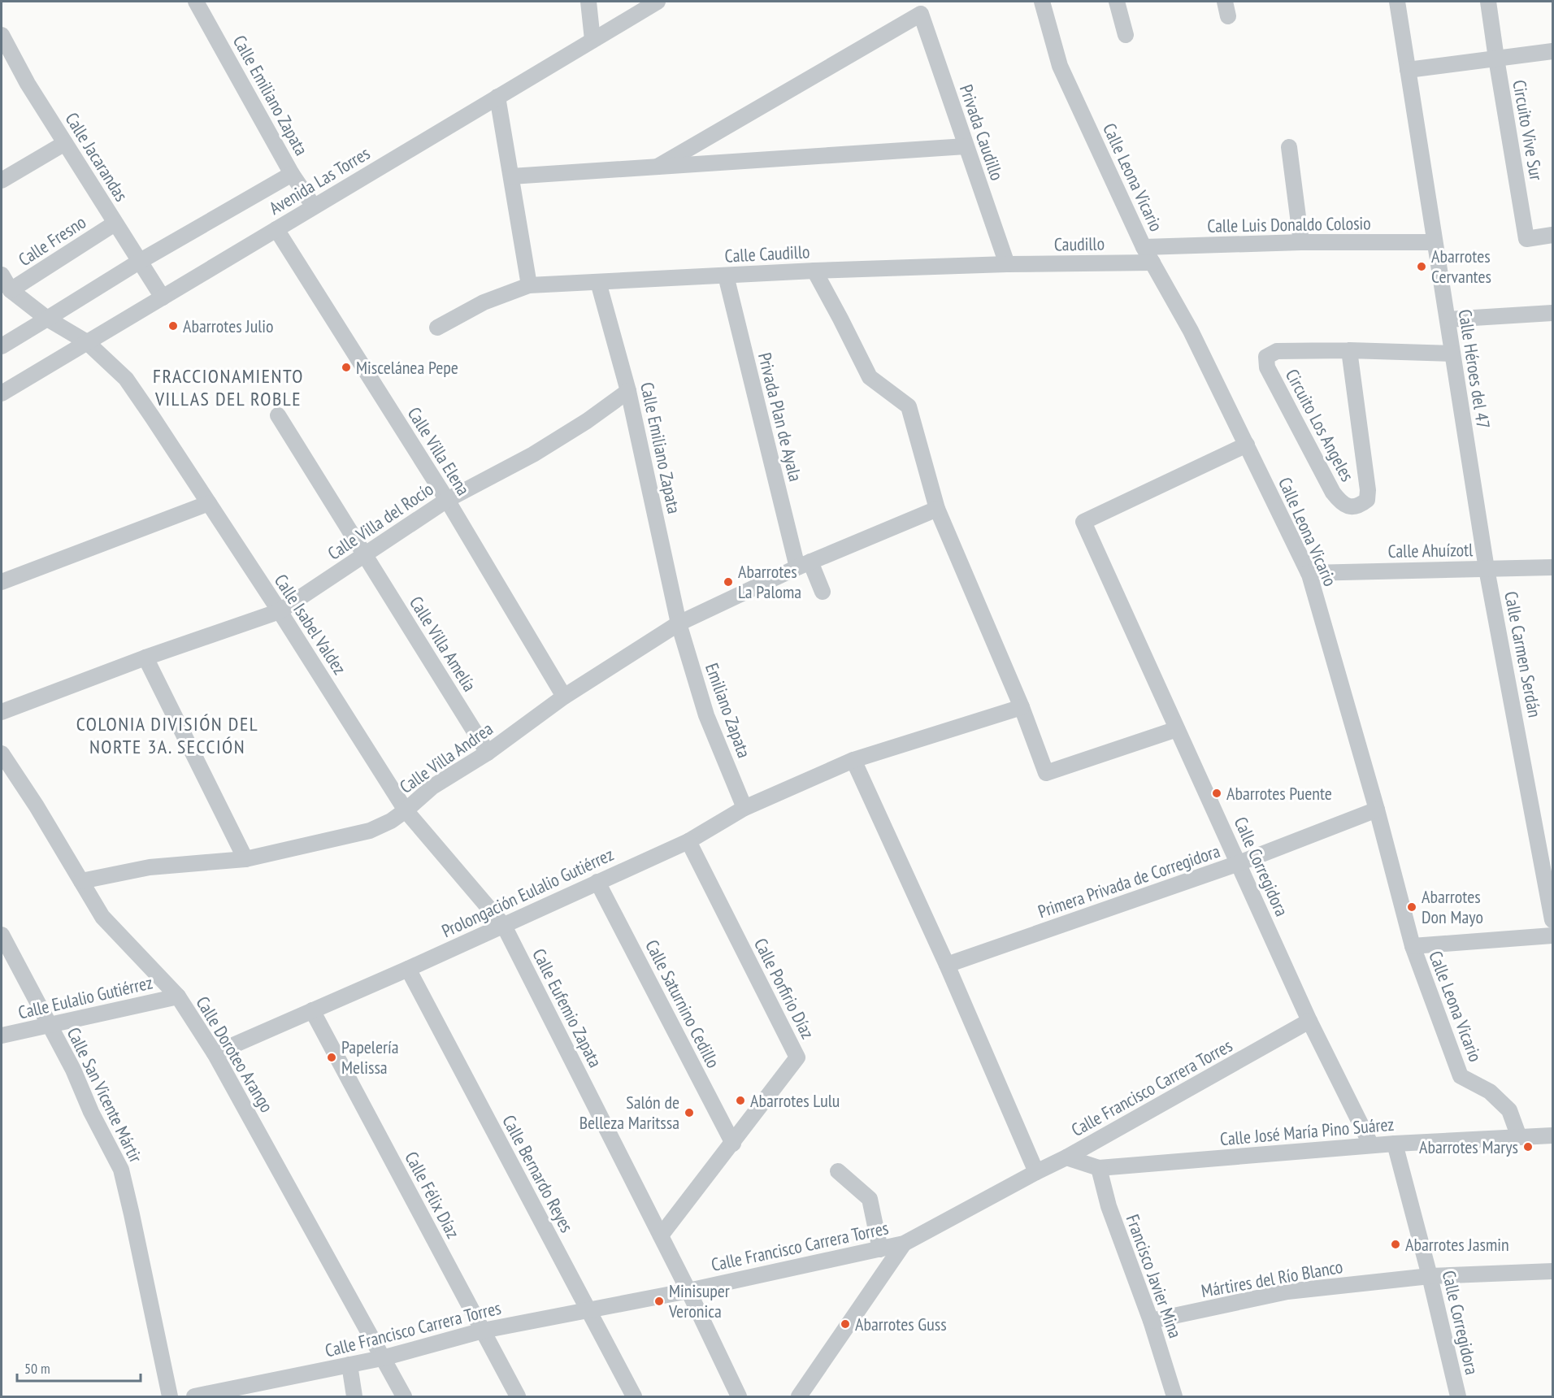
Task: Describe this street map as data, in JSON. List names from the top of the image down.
{
  "streets": {
    "street": [
      "Calle Emiliano Zapata",
      "Circuito Vive Sur",
      "Privada Caudillo",
      "Calle Jacarandas",
      "Calle Leona Vicario",
      "Avenida Las Torres",
      "Calle Luis Donaldo Colosio",
      "Calle Fresno",
      "Caudillo",
      "Calle Caudillo",
      "Calle Héroes del 47",
      "Privada Plan de Ayala",
      "Circuito Los Angeles",
      "Calle Villa Elena",
      "Calle Villa del Rocío",
      "Calle Ahuízotl",
      "Calle Isabel Valdez",
      "Calle Villa Amelía",
      "Calle Carmen Serdán",
      "Emiliano Zapata",
      "Calle Villa Andrea",
      "Calle Corregidora",
      "Primera Privada de Corregidora",
      "Prolongación Eulalio Gutiérrez",
      "Calle Porfirio Díaz",
      "Calle Eulalio Gutiérrez",
      "Calle Saturnino Cedillo",
      "Calle Eufemio Zapata",
      "Calle Doroteo Arango",
      "Calle Francisco Carrera Torres",
      "Calle San Vicente Mártir",
      "Calle José María Pino Suárez",
      "Calle Bernardo Reyes",
      "Calle Félix Díaz",
      "Francisco Javier Mina",
      "Mártires del Río Blanco"
    ]
  },
  "crossings": [
    ["Calle Emiliano Zapata", "Avenida Las Torres"],
    ["Calle Emiliano Zapata", "Calle Caudillo"],
    ["Calle Emiliano Zapata", "Calle Villa del Rocío"],
    ["Calle Emiliano Zapata", "Emiliano Zapata"],
    ["Calle Emiliano Zapata", "Calle Villa Andrea"],
    ["Privada Caudillo", "Caudillo"],
    ["Privada Caudillo", "Calle Caudillo"],
    ["Calle Jacarandas", "Avenida Las Torres"],
    ["Calle Jacarandas", "Calle Fresno"],
    ["Calle Leona Vicario", "Calle Luis Donaldo Colosio"],
    ["Calle Leona Vicario", "Caudillo"],
    ["Calle Leona Vicario", "Calle Ahuízotl"],
    ["Calle Leona Vicario", "Calle Corregidora"],
    ["Calle Leona Vicario", "Primera Privada de Corregidora"],
    ["Calle Leona Vicario", "Calle José María Pino Suárez"],
    ["Avenida Las Torres", "Calle Villa Elena"],
    ["Avenida Las Torres", "Calle Isabel Valdez"],
    ["Calle Luis Donaldo Colosio", "Calle Héroes del 47"],
    ["Calle Fresno", "Calle Isabel Valdez"],
    ["Caudillo", "Calle Caudillo"],
    ["Calle Caudillo", "Privada Plan de Ayala"],
    ["Calle Héroes del 47", "Circuito Los Angeles"],
    ["Calle Héroes del 47", "Calle Ahuízotl"],
    ["Calle Héroes del 47", "Calle Carmen Serdán"],
    ["Privada Plan de Ayala", "Calle Villa Andrea"],
    ["Calle Villa Elena", "Calle Villa del Rocío"],
    ["Calle Villa Elena", "Calle Villa Andrea"],
    ["Calle Villa del Rocío", "Calle Isabel Valdez"],
    ["Calle Villa del Rocío", "Calle Villa Amelía"],
    ["Calle Ahuízotl", "Calle Carmen Serdán"],
    ["Calle Isabel Valdez", "Calle Villa Andrea"],
    ["Calle Isabel Valdez", "Prolongación Eulalio Gutiérrez"],
    ["Calle Isabel Valdez", "Calle Eufemio Zapata"],
    ["Calle Villa Amelía", "Calle Villa Andrea"],
    ["Emiliano Zapata", "Calle Villa Andrea"],
    ["Emiliano Zapata", "Prolongación Eulalio Gutiérrez"],
    ["Calle Villa Andrea", "Calle Doroteo Arango"],
    ["Calle Corregidora", "Primera Privada de Corregidora"],
    ["Calle Corregidora", "Calle Francisco Carrera Torres"],
    ["Calle Corregidora", "Calle José María Pino Suárez"],
    ["Calle Corregidora", "Mártires del Río Blanco"],
    ["Prolongación Eulalio Gutiérrez", "Calle Porfirio Díaz"],
    ["Prolongación Eulalio Gutiérrez", "Calle Saturnino Cedillo"],
    ["Prolongación Eulalio Gutiérrez", "Calle Eufemio Zapata"],
    ["Prolongación Eulalio Gutiérrez", "Calle Doroteo Arango"],
    ["Prolongación Eulalio Gutiérrez", "Calle Bernardo Reyes"],
    ["Prolongación Eulalio Gutiérrez", "Calle Félix Díaz"],
    ["Calle Porfirio Díaz", "Calle Saturnino Cedillo"],
    ["Calle Porfirio Díaz", "Calle Eufemio Zapata"],
    ["Calle Eulalio Gutiérrez", "Calle Doroteo Arango"],
    ["Calle Eulalio Gutiérrez", "Calle San Vicente Mártir"],
    ["Calle Eufemio Zapata", "Calle Francisco Carrera Torres"],
    ["Calle Doroteo Arango", "Calle Francisco Carrera Torres"],
    ["Calle Francisco Carrera Torres", "Calle José María Pino Suárez"],
    ["Calle Francisco Carrera Torres", "Calle Bernardo Reyes"],
    ["Calle Francisco Carrera Torres", "Calle Félix Díaz"],
    ["Calle José María Pino Suárez", "Francisco Javier Mina"],
    ["Francisco Javier Mina", "Mártires del Río Blanco"]
  ],
  "districts": ["FRACCIONAMIENTO VILLAS DEL ROBLE", "COLONIA DIVISIÓN DEL NORTE 3A. SECCIÓN"],
  "places": [
    "Abarrotes Cervantes",
    "Abarrotes Julio",
    "Miscelánea Pepe",
    "Abarrotes La Paloma",
    "Abarrotes Puente",
    "Abarrotes Don Mayo",
    "Papelería Melissa",
    "Abarrotes Lulu",
    "Salón de Belleza Maritssa",
    "Abarrotes Marys",
    "Abarrotes Jasmin",
    "Minisuper Veronica",
    "Abarrotes Guss"
  ],
  "scale_bar": "50 m"
}
